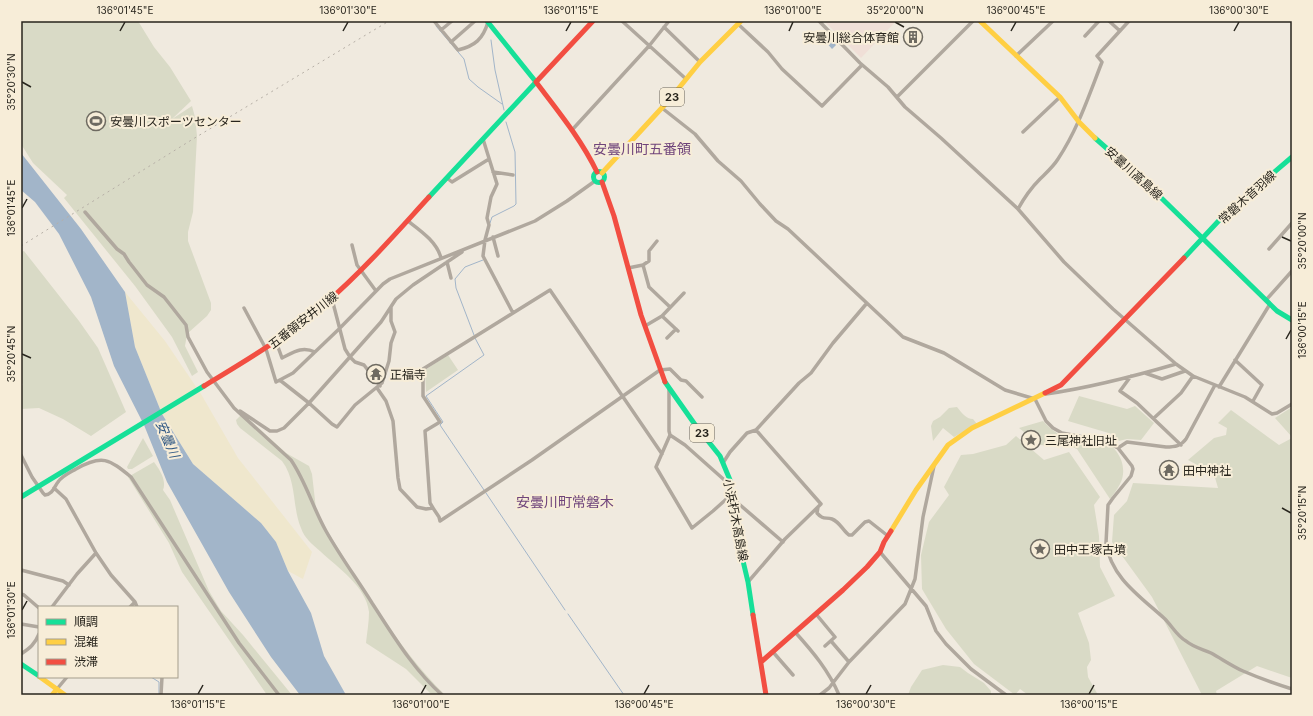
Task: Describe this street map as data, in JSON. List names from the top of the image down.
{
  "streets": {
    "main road": [
      "23",
      "安曇川高島線",
      "常磐木音羽線",
      "五番領安井川線",
      "小浜朽木高島線"
    ]
  },
  "crossings": [
    ["23", "小浜朽木高島線"],
    ["安曇川高島線", "常磐木音羽線"],
    ["常磐木音羽線", "小浜朽木高島線"],
    ["五番領安井川線", "小浜朽木高島線"]
  ],
  "districts": ["安曇川町五番領", "安曇川町常磐木"],
  "water": ["安曇川"],
  "places": {
    "building": ["安曇川総合体育館"],
    "sports": ["安曇川スポーツセンター"],
    "temple": ["正福寺", "田中神社"],
    "place": ["三尾神社旧址", "田中王塚古墳"]
  },
  "legend": ["順調", "混雑", "渋滞"],
  "coordinates": [
    "136°01'45\"E",
    "136°01'30\"E",
    "136°01'15\"E",
    "136°01'00\"E",
    "35°20'00\"N",
    "136°00'45\"E",
    "136°00'30\"E",
    "35°20'30\"N",
    "136°00'15\"E",
    "35°20'45\"N",
    "35°20'15\"N"
  ]
}
